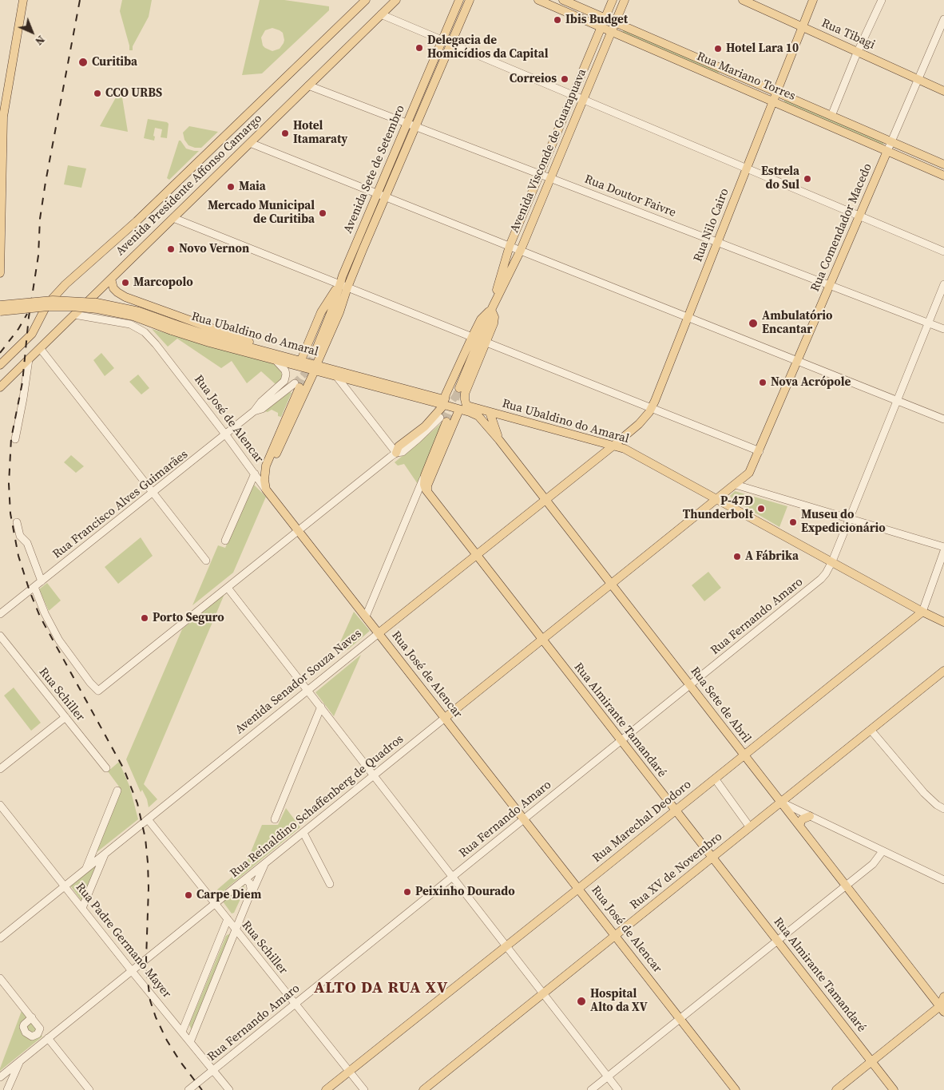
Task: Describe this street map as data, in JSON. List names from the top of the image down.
{
  "streets": {
    "main road": [
      "Rua Tibagi",
      "Rua Mariano Torres",
      "Avenida Visconde de Guarapuava",
      "Avenida Sete de Setembro",
      "Avenida Presidente Affonso Camargo",
      "Rua Nilo Cairo",
      "Rua Comendador Macedo",
      "Rua Ubaldino do Amaral",
      "Rua José de Alencar",
      "Avenida Senador Souza Naves",
      "Rua Sete de Abril",
      "Rua Almirante Tamandaré",
      "Rua Reinaldino Schaffenberg de Quadros",
      "Rua Marechal Deodoro",
      "Rua XV de Novembro"
    ],
    "street": [
      "Rua Doutor Faivre",
      "Rua Francisco Alves Guimarães",
      "Rua Fernando Amaro",
      "Rua Schiller",
      "Rua Padre Germano Mayer"
    ]
  },
  "crossings": [
    ["Rua Tibagi", "Rua Nilo Cairo"],
    ["Rua Tibagi", "Rua Comendador Macedo"],
    ["Rua Mariano Torres", "Avenida Visconde de Guarapuava"],
    ["Rua Mariano Torres", "Rua Nilo Cairo"],
    ["Rua Mariano Torres", "Rua Comendador Macedo"],
    ["Avenida Visconde de Guarapuava", "Rua Doutor Faivre"],
    ["Avenida Sete de Setembro", "Rua Doutor Faivre"],
    ["Avenida Presidente Affonso Camargo", "Rua Doutor Faivre"],
    ["Avenida Presidente Affonso Camargo", "Rua José de Alencar"],
    ["Rua Doutor Faivre", "Rua Nilo Cairo"],
    ["Rua Doutor Faivre", "Rua Comendador Macedo"],
    ["Rua Doutor Faivre", "Rua Fernando Amaro"],
    ["Rua Nilo Cairo", "Rua Ubaldino do Amaral"],
    ["Rua Nilo Cairo", "Avenida Senador Souza Naves"],
    ["Rua Comendador Macedo", "Rua Ubaldino do Amaral"],
    ["Rua Comendador Macedo", "Rua Sete de Abril"],
    ["Rua Comendador Macedo", "Rua Reinaldino Schaffenberg de Quadros"],
    ["Rua Ubaldino do Amaral", "Rua Francisco Alves Guimarães"],
    ["Rua Ubaldino do Amaral", "Rua Fernando Amaro"],
    ["Rua Ubaldino do Amaral", "Avenida Senador Souza Naves"],
    ["Rua Ubaldino do Amaral", "Rua Sete de Abril"],
    ["Rua Ubaldino do Amaral", "Rua Marechal Deodoro"],
    ["Rua José de Alencar", "Rua Francisco Alves Guimarães"],
    ["Rua José de Alencar", "Rua Fernando Amaro"],
    ["Rua José de Alencar", "Avenida Senador Souza Naves"],
    ["Rua José de Alencar", "Rua Reinaldino Schaffenberg de Quadros"],
    ["Rua José de Alencar", "Rua Marechal Deodoro"],
    ["Rua José de Alencar", "Rua XV de Novembro"],
    ["Rua Fernando Amaro", "Rua Schiller"],
    ["Rua Fernando Amaro", "Rua Sete de Abril"],
    ["Rua Fernando Amaro", "Rua Almirante Tamandaré"],
    ["Rua Fernando Amaro", "Rua Padre Germano Mayer"],
    ["Avenida Senador Souza Naves", "Rua Schiller"],
    ["Avenida Senador Souza Naves", "Rua Sete de Abril"],
    ["Avenida Senador Souza Naves", "Rua Almirante Tamandaré"],
    ["Avenida Senador Souza Naves", "Rua Padre Germano Mayer"],
    ["Rua Schiller", "Rua Reinaldino Schaffenberg de Quadros"],
    ["Rua Schiller", "Rua Marechal Deodoro"],
    ["Rua Sete de Abril", "Rua Reinaldino Schaffenberg de Quadros"],
    ["Rua Sete de Abril", "Rua Marechal Deodoro"],
    ["Rua Sete de Abril", "Rua XV de Novembro"],
    ["Rua Almirante Tamandaré", "Rua Reinaldino Schaffenberg de Quadros"],
    ["Rua Almirante Tamandaré", "Rua Marechal Deodoro"],
    ["Rua Almirante Tamandaré", "Rua XV de Novembro"],
    ["Rua Reinaldino Schaffenberg de Quadros", "Rua Padre Germano Mayer"]
  ],
  "districts": ["ALTO DA RUA XV"],
  "places": [
    "Ibis Budget",
    "Delegacia de Homicídios da Capital",
    "Hotel Lara 10",
    "Curitiba",
    "Correios",
    "CCO URBS",
    "Hotel Itamaraty",
    "Estrela do Sul",
    "Maia",
    "Mercado Municipal de Curitiba",
    "Novo Vernon",
    "Marcopolo",
    "Ambulatório Encantar",
    "Nova Acrópole",
    "P-47D Thunderbolt",
    "Museu do Expedicionário",
    "A Fábrika",
    "Porto Seguro",
    "Peixinho Dourado",
    "Carpe Diem",
    "Hospital Alto da XV"
  ],
  "north": "bottom right"
}
